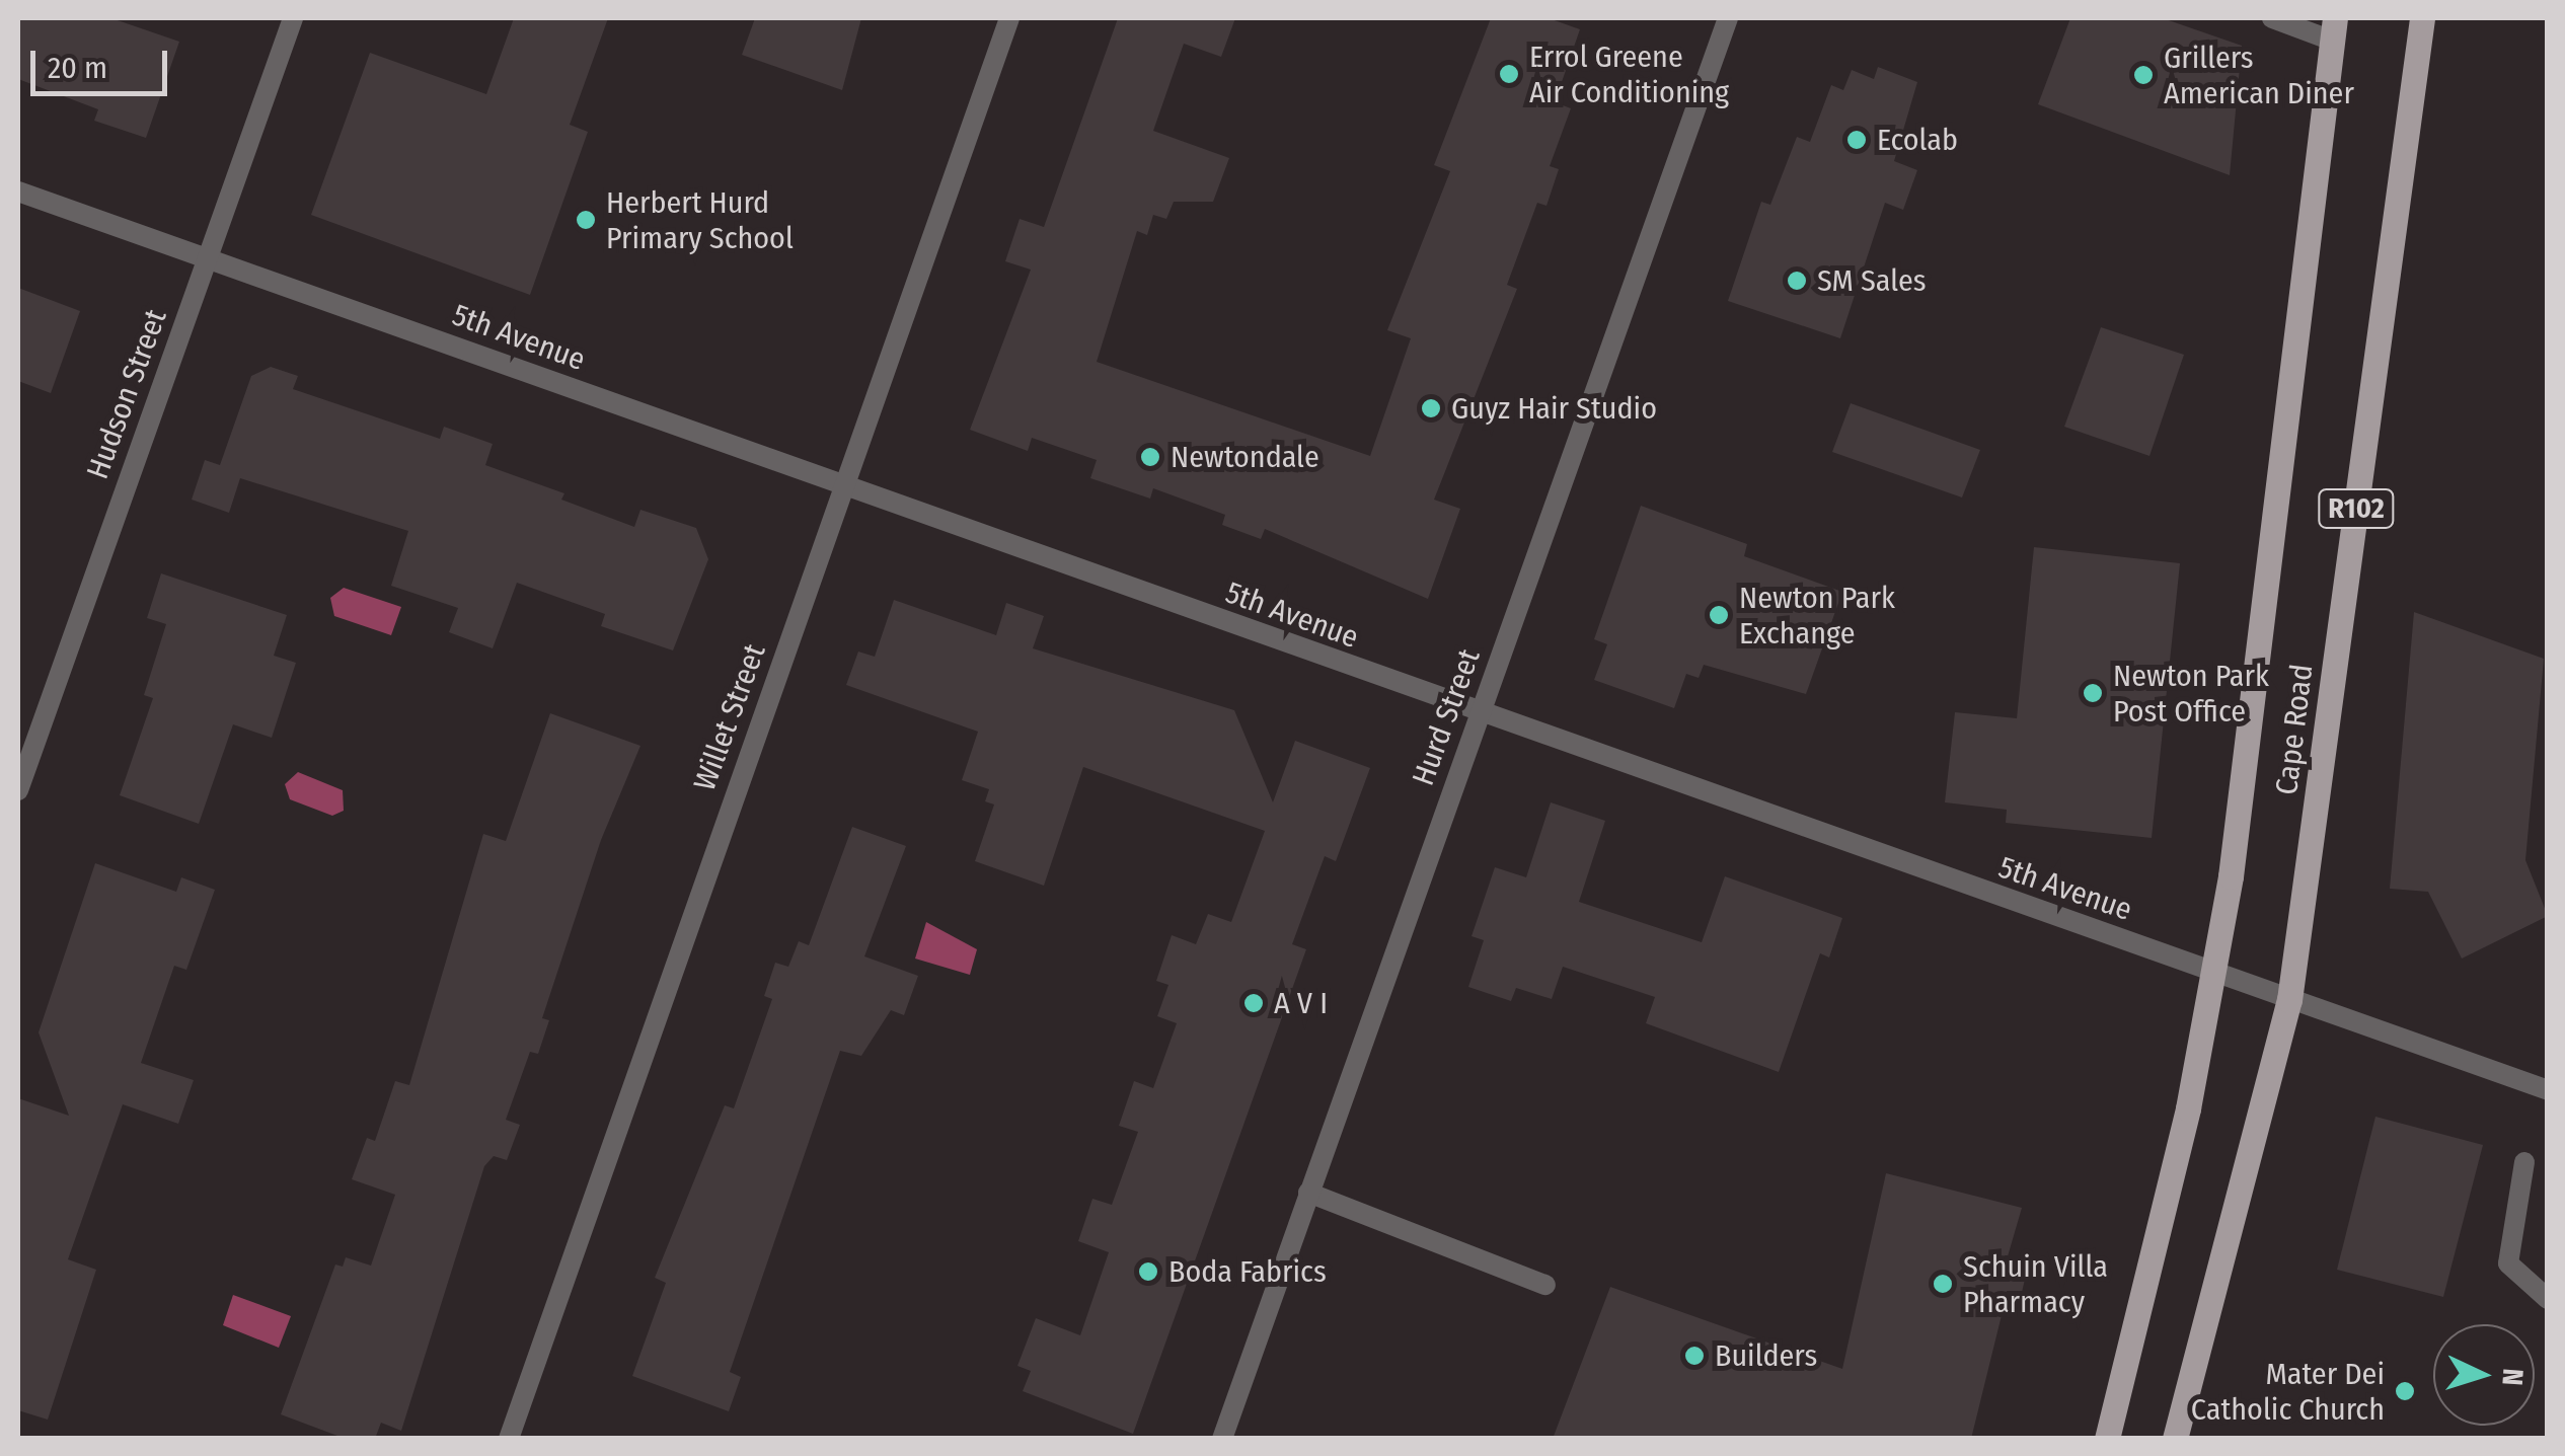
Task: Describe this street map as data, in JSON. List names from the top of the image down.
{
  "streets": {
    "main road": ["R102", "Cape Road"],
    "street": [
      "5th Avenue",
      "Hudson Street",
      "Willet Street",
      "Hurd Street"
    ]
  },
  "crossings": [
    ["5th Avenue", "Hudson Street"],
    ["5th Avenue", "Willet Street"],
    ["5th Avenue", "Hurd Street"],
    ["5th Avenue", "Cape Road"]
  ],
  "places": [
    "Errol Greene Air Conditioning",
    "Grillers American Diner",
    "Ecolab",
    "Herbert Hurd Primary School",
    "SM Sales",
    "Guyz Hair Studio",
    "Newtondale",
    "Newton Park Exchange",
    "Newton Park Post Office",
    "A V I",
    "Boda Fabrics",
    "Schuin Villa Pharmacy",
    "Builders",
    "Mater Dei Catholic Church"
  ],
  "scale_bar": "20 m",
  "north": "right"
}
